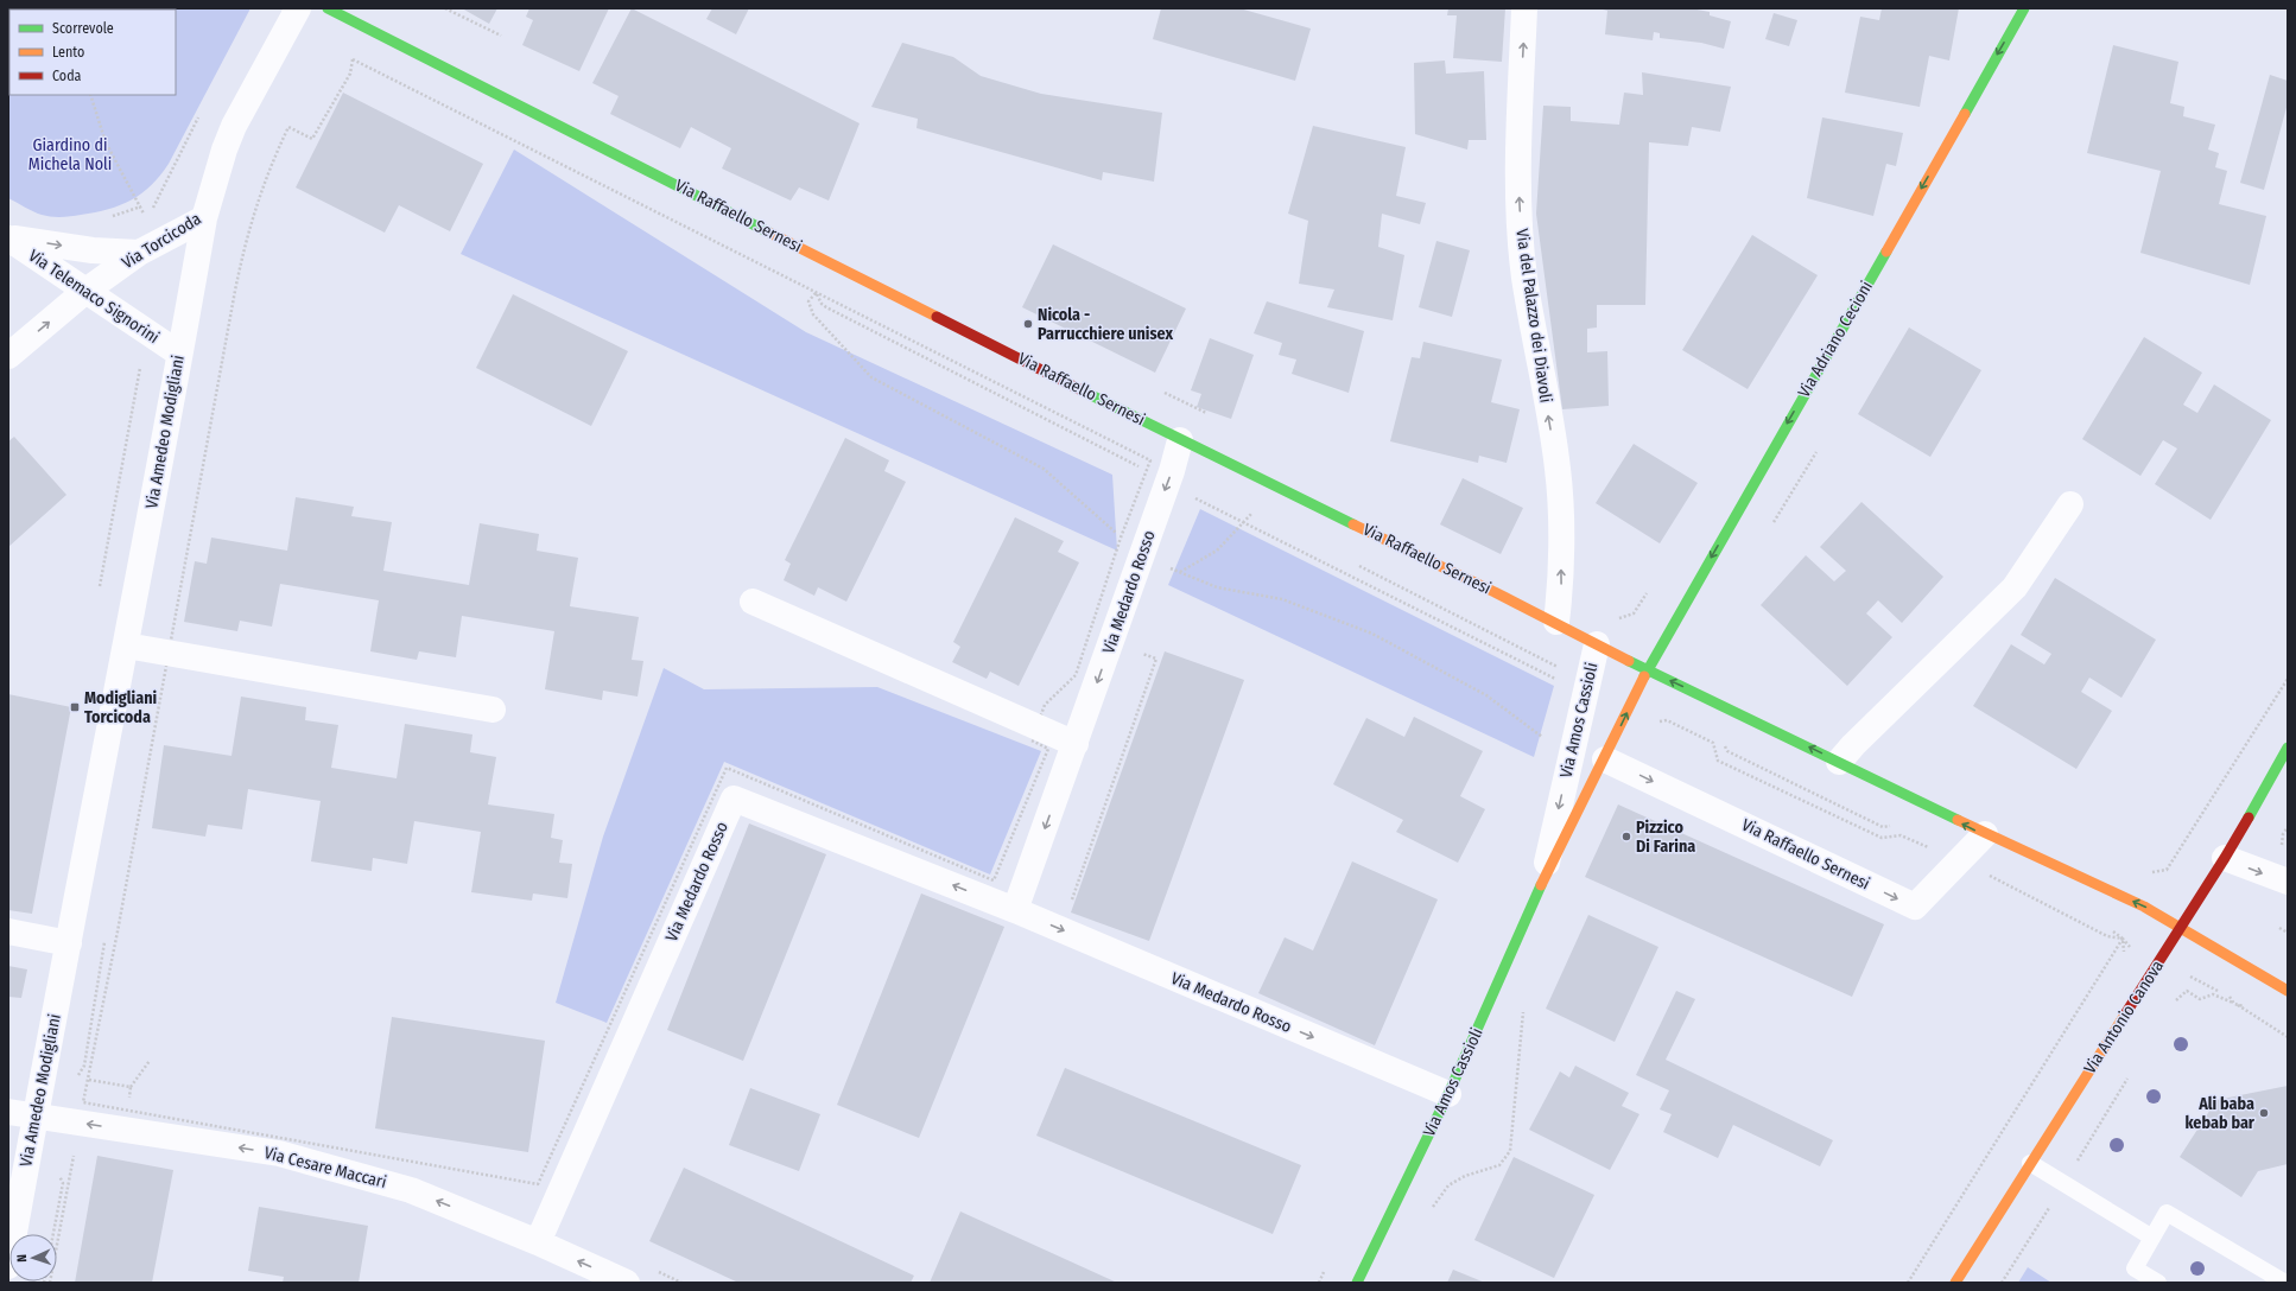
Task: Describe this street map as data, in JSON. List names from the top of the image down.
{
  "streets": {
    "street": [
      "Via Raffaello Sernesi",
      "Via Torcicoda",
      "Via Telemaco Signorini",
      "Via del Palazzo dei Diavoli",
      "Via Adriano Cecioni",
      "Via Amedeo Modigliani",
      "Via Medardo Rosso",
      "Via Amos Cassioli",
      "Via Antonio Canova",
      "Via Cesare Maccari"
    ]
  },
  "crossings": [
    ["Via Raffaello Sernesi", "Via del Palazzo dei Diavoli"],
    ["Via Raffaello Sernesi", "Via Adriano Cecioni"],
    ["Via Raffaello Sernesi", "Via Medardo Rosso"],
    ["Via Raffaello Sernesi", "Via Amos Cassioli"],
    ["Via Raffaello Sernesi", "Via Antonio Canova"],
    ["Via Torcicoda", "Via Telemaco Signorini"],
    ["Via Torcicoda", "Via Amedeo Modigliani"],
    ["Via Telemaco Signorini", "Via Amedeo Modigliani"],
    ["Via Adriano Cecioni", "Via Amos Cassioli"],
    ["Via Amedeo Modigliani", "Via Cesare Maccari"],
    ["Via Medardo Rosso", "Via Amos Cassioli"],
    ["Via Medardo Rosso", "Via Cesare Maccari"]
  ],
  "one_way": [
    "Via Telemaco Signorini",
    "Via del Palazzo dei Diavoli",
    "Via Adriano Cecioni",
    "Via Cesare Maccari"
  ],
  "parks": ["Giardino di Michela Noli"],
  "places": {
    "other": ["Nicola - Parrucchiere unisex", "Pizzico Di Farina", "Ali baba kebab bar"],
    "transit": ["Modigliani Torcicoda"]
  },
  "legend": ["Scorrevole", "Lento", "Coda"],
  "north": "left"
}
